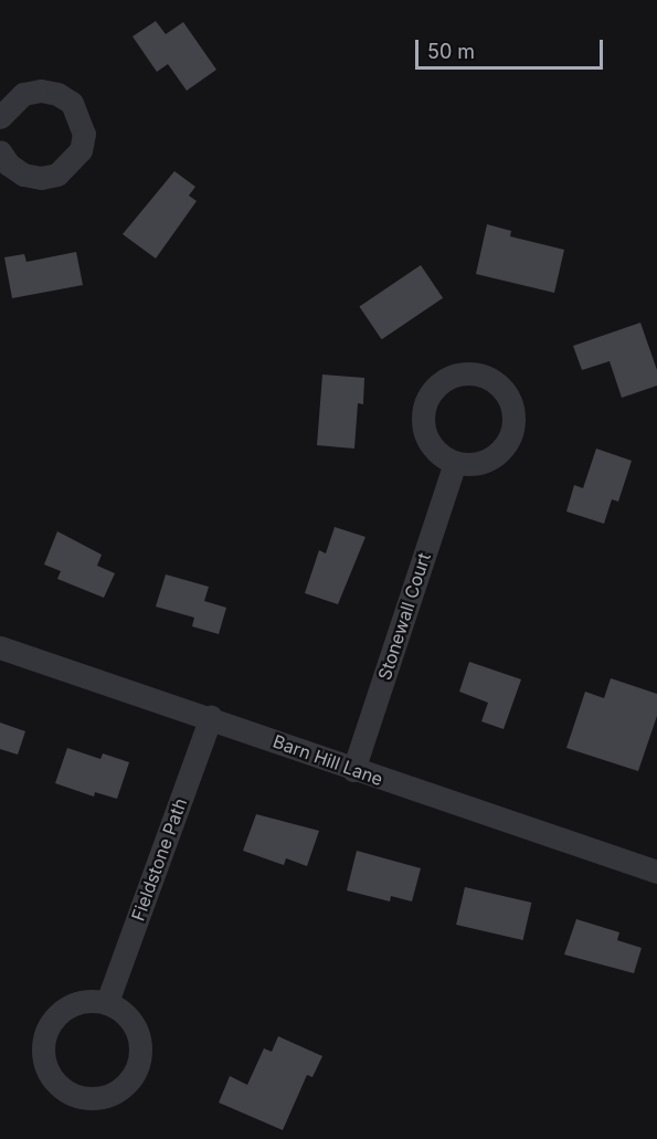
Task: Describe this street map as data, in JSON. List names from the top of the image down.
{
  "streets": {
    "street": ["Stonewall Court", "Barn Hill Lane", "Fieldstone Path"]
  },
  "crossings": [
    ["Stonewall Court", "Barn Hill Lane"],
    ["Barn Hill Lane", "Fieldstone Path"]
  ],
  "scale_bar": "50 m"
}
